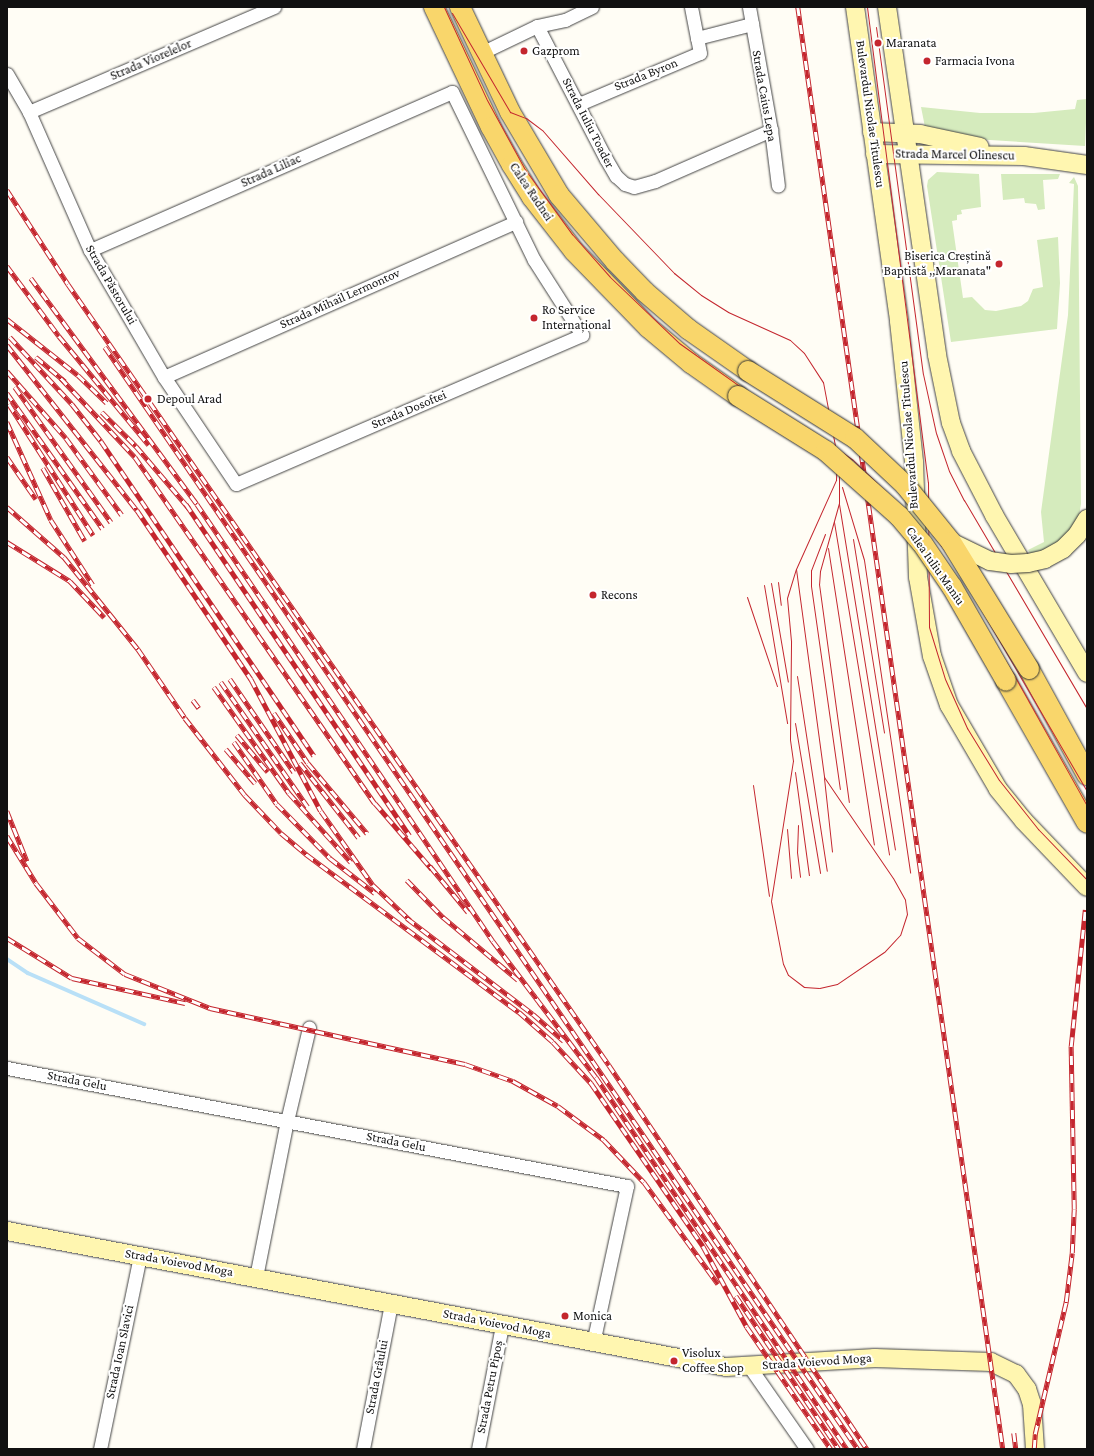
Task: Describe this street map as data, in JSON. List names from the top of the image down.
{
  "streets": {
    "main road": ["Calea Radnei", "Calea Iuliu Maniu"],
    "street": [
      "Strada Viorelelor",
      "Strada Byron",
      "Strada Caius Lepa",
      "Bulevardul Nicolae Titulescu",
      "Strada Iuliu Toader",
      "Strada Marcel Olinescu",
      "Strada Liliac",
      "Strada Păstorului",
      "Strada Mihail Lermontov",
      "Strada Dosoftei",
      "Strada Gelu",
      "Strada Voievod Moga",
      "Strada Ioan Slavici",
      "Strada Grâului",
      "Strada Petru Pipoș"
    ]
  },
  "crossings": [
    ["Strada Viorelelor", "Strada Păstorului"],
    ["Strada Byron", "Strada Iuliu Toader"],
    ["Strada Caius Lepa", "Strada Iuliu Toader"],
    ["Bulevardul Nicolae Titulescu", "Strada Marcel Olinescu"],
    ["Strada Liliac", "Strada Păstorului"],
    ["Strada Liliac", "Strada Mihail Lermontov"],
    ["Strada Liliac", "Strada Dosoftei"],
    ["Calea Radnei", "Calea Iuliu Maniu"],
    ["Strada Păstorului", "Strada Mihail Lermontov"],
    ["Strada Păstorului", "Strada Dosoftei"],
    ["Strada Mihail Lermontov", "Strada Dosoftei"],
    ["Strada Gelu", "Strada Voievod Moga"],
    ["Strada Voievod Moga", "Strada Ioan Slavici"],
    ["Strada Voievod Moga", "Strada Grâului"],
    ["Strada Voievod Moga", "Strada Petru Pipoș"]
  ],
  "places": [
    "Maranata",
    "Gazprom",
    "Farmacia Ivona",
    "Biserica Creștină Baptistă ,,Maranata\"",
    "Ro Service Internațional",
    "Depoul Arad",
    "Recons",
    "Monica",
    "Visolux Coffee Shop"
  ]
}
